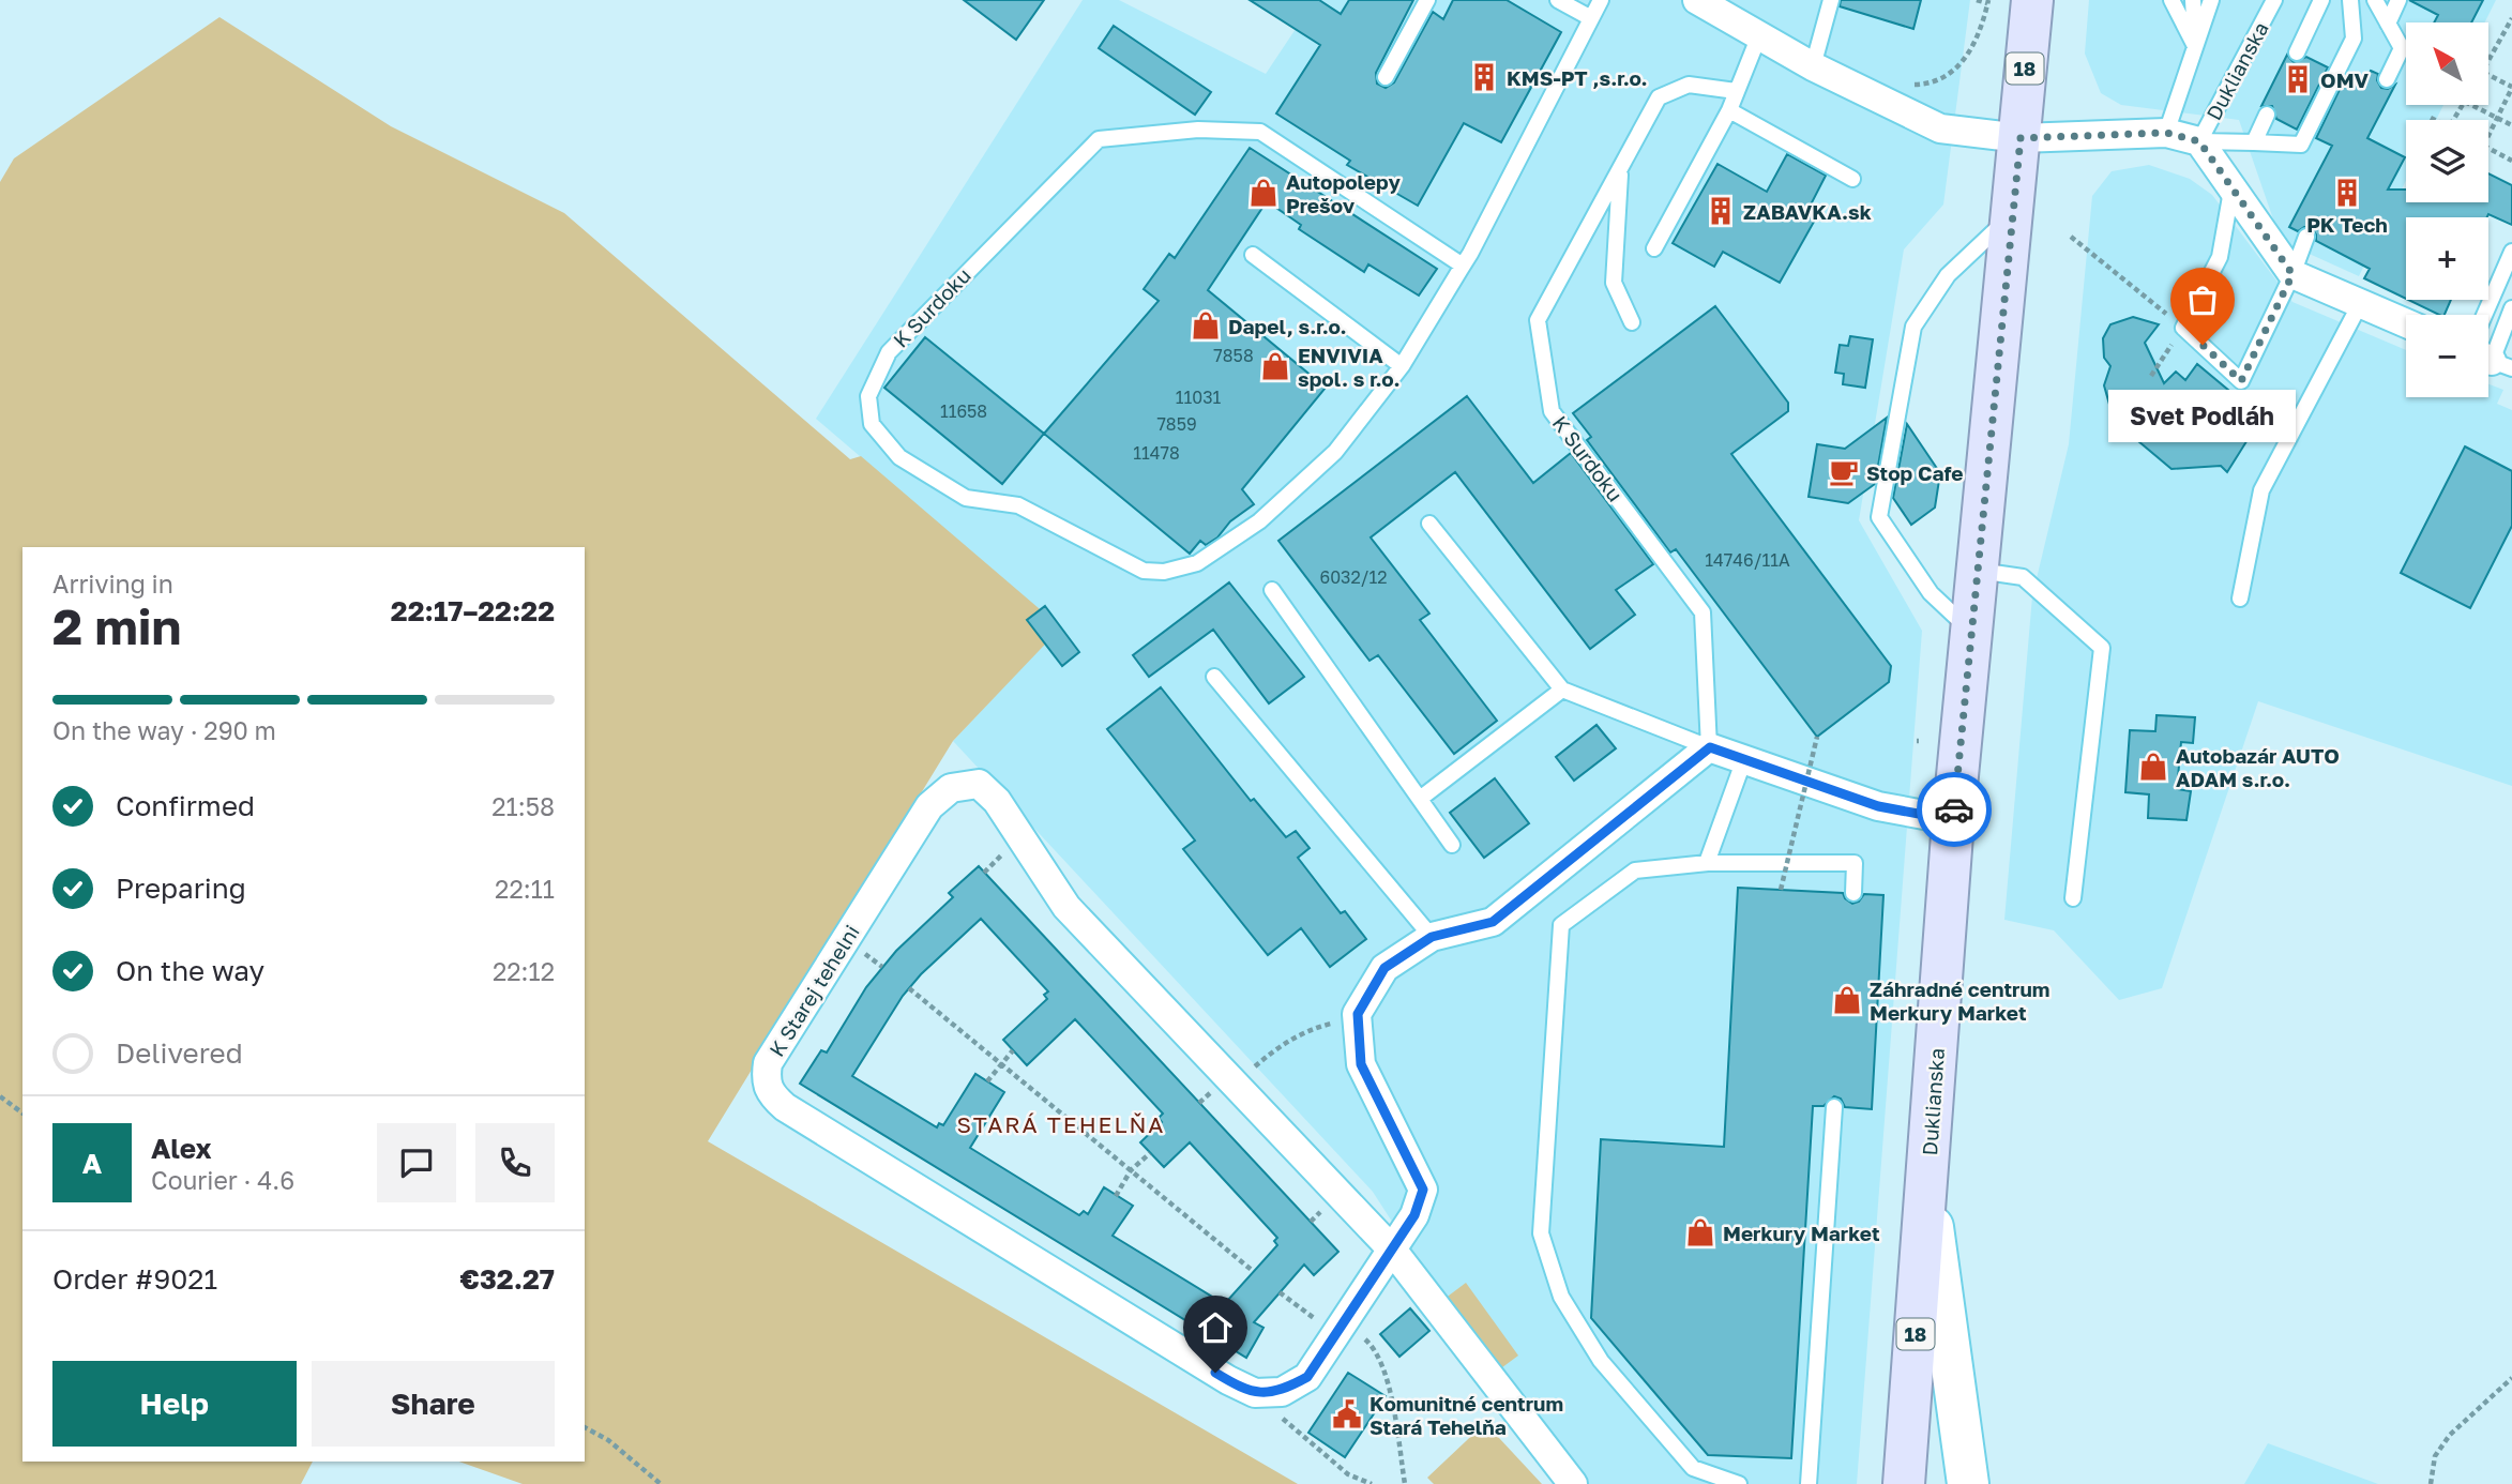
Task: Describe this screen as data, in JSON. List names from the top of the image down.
{
  "streets": {
    "main road": ["18", "Duklianska"],
    "street": ["K Starej tehelni"],
    "lane": ["K Surdoku"]
  },
  "districts": ["STARÁ TEHELŇA"],
  "places": {
    "building": [
      "KMS-PT ,s.r.o.",
      "OMV",
      "PK Tech",
      "ZABAVKA.sk"
    ],
    "shop": [
      "Autopolepy Prešov",
      "Dapel, s.r.o.",
      "ENVIVIA spol. s r.o.",
      "Autobazár AUTO ADAM s.r.o.",
      "Záhradné centrum Merkury Market",
      "Merkury Market"
    ],
    "other": ["Svet Podláh"],
    "cafe": ["Stop Cafe"],
    "public building": ["Komunitné centrum Stará Tehelňa"]
  },
  "house_numbers": [
    "7858",
    "11031",
    "11658",
    "7859",
    "11478",
    "14746/11A",
    "6032/12"
  ],
  "north": "top left",
  "page": {
    "map_buttons": ["+", "−"],
    "bubble": "Svet Podláh",
    "heading": ["2 min", "Arriving in", "22:17–22:22"],
    "panel": [
      "Alex",
      "Courier · 4.6",
      "Order #9021",
      "€32.27"
    ],
    "bar": "On the way · 290 m",
    "list": [
      ["Confirmed", "21:58"],
      ["Preparing", "22:11"],
      ["On the way", "22:12"],
      "Delivered"
    ],
    "round": "A",
    "buttons": ["Help", "Share"]
  }
}
